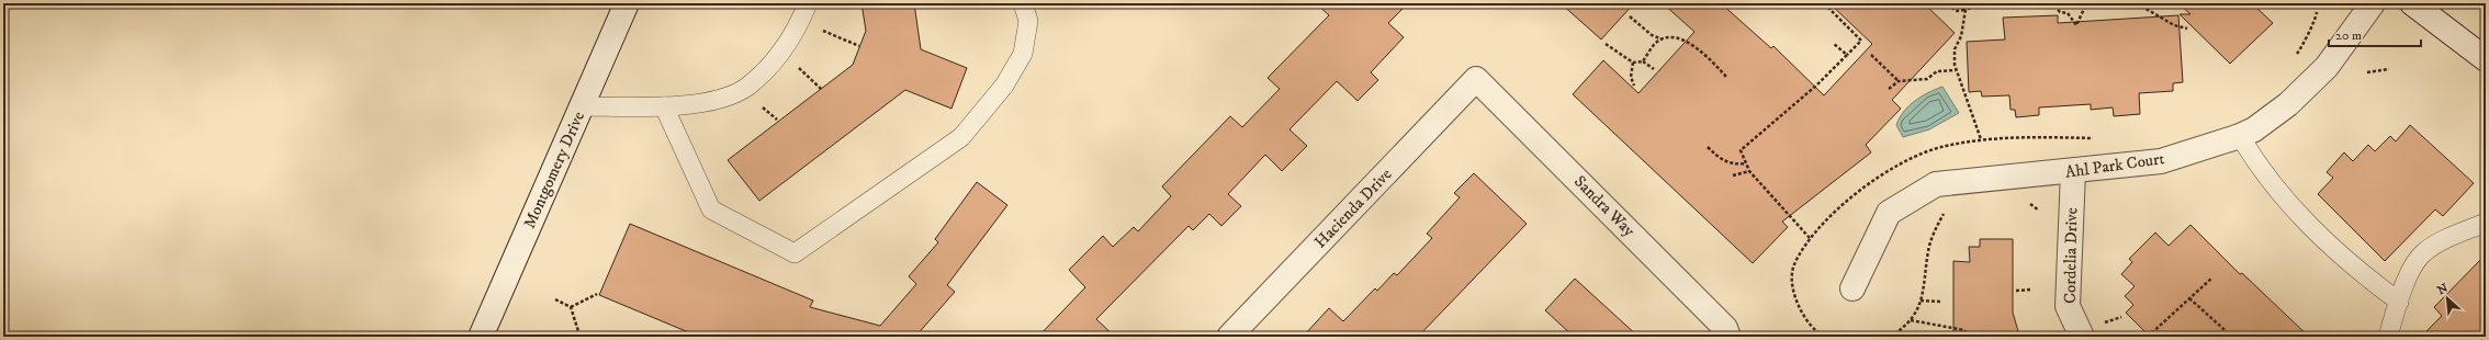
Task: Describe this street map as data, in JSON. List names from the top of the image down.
{
  "streets": {
    "street": [
      "Ahl Park Court",
      "Montgomery Drive",
      "Sandra Way",
      "Hacienda Drive",
      "Cordelia Drive"
    ]
  },
  "crossings": [
    ["Ahl Park Court", "Cordelia Drive"],
    ["Sandra Way", "Hacienda Drive"]
  ],
  "scale_bar": "20 m",
  "north": "top left"
}
